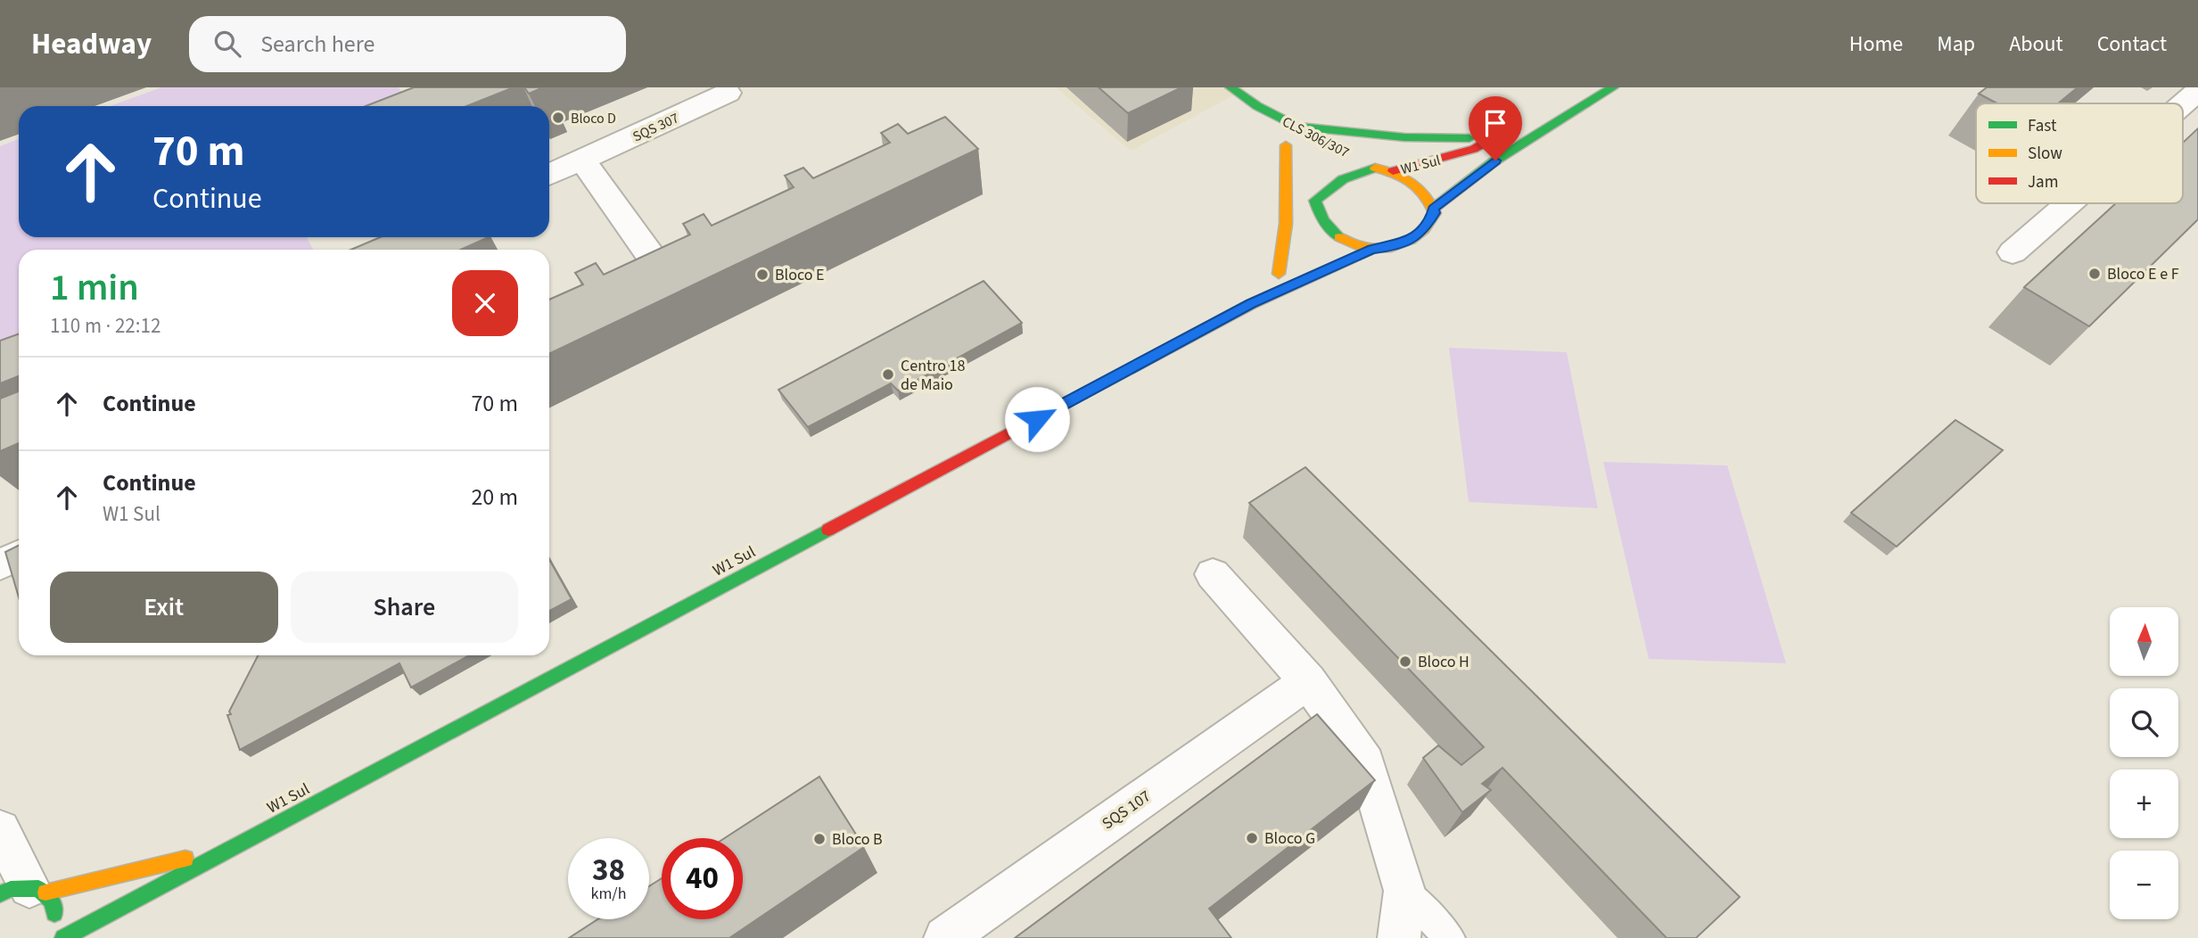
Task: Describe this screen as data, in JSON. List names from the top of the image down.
{
  "streets": {
    "street": [
      "SQS 307",
      "CLS 306/307",
      "W1 Sul",
      "SQS 107"
    ]
  },
  "crossings": [
    ["CLS 306/307", "W1 Sul"]
  ],
  "places": [
    "Bloco D",
    "Bloco E e F",
    "Bloco E",
    "Centro 18 de Maio",
    "Bloco H",
    "Bloco G",
    "Bloco B"
  ],
  "legend": ["Fast", "Slow", "Jam"],
  "north": "top",
  "page": {
    "header": "Headway",
    "search": "Search here",
    "nav": [
      "Home",
      "Map",
      "About",
      "Contact"
    ],
    "turn": ["70 m", "Continue"],
    "heading": ["1 min", "110 m · 22:12"],
    "list": [
      {
        "name": "Continue",
        "value": "70 m"
      },
      {
        "name": "Continue",
        "note": "W1 Sul",
        "value": "20 m"
      }
    ],
    "buttons": ["Exit", "Share"],
    "map_buttons": ["+", "−"],
    "speed": "38 km/h",
    "limit": "40"
  }
}
